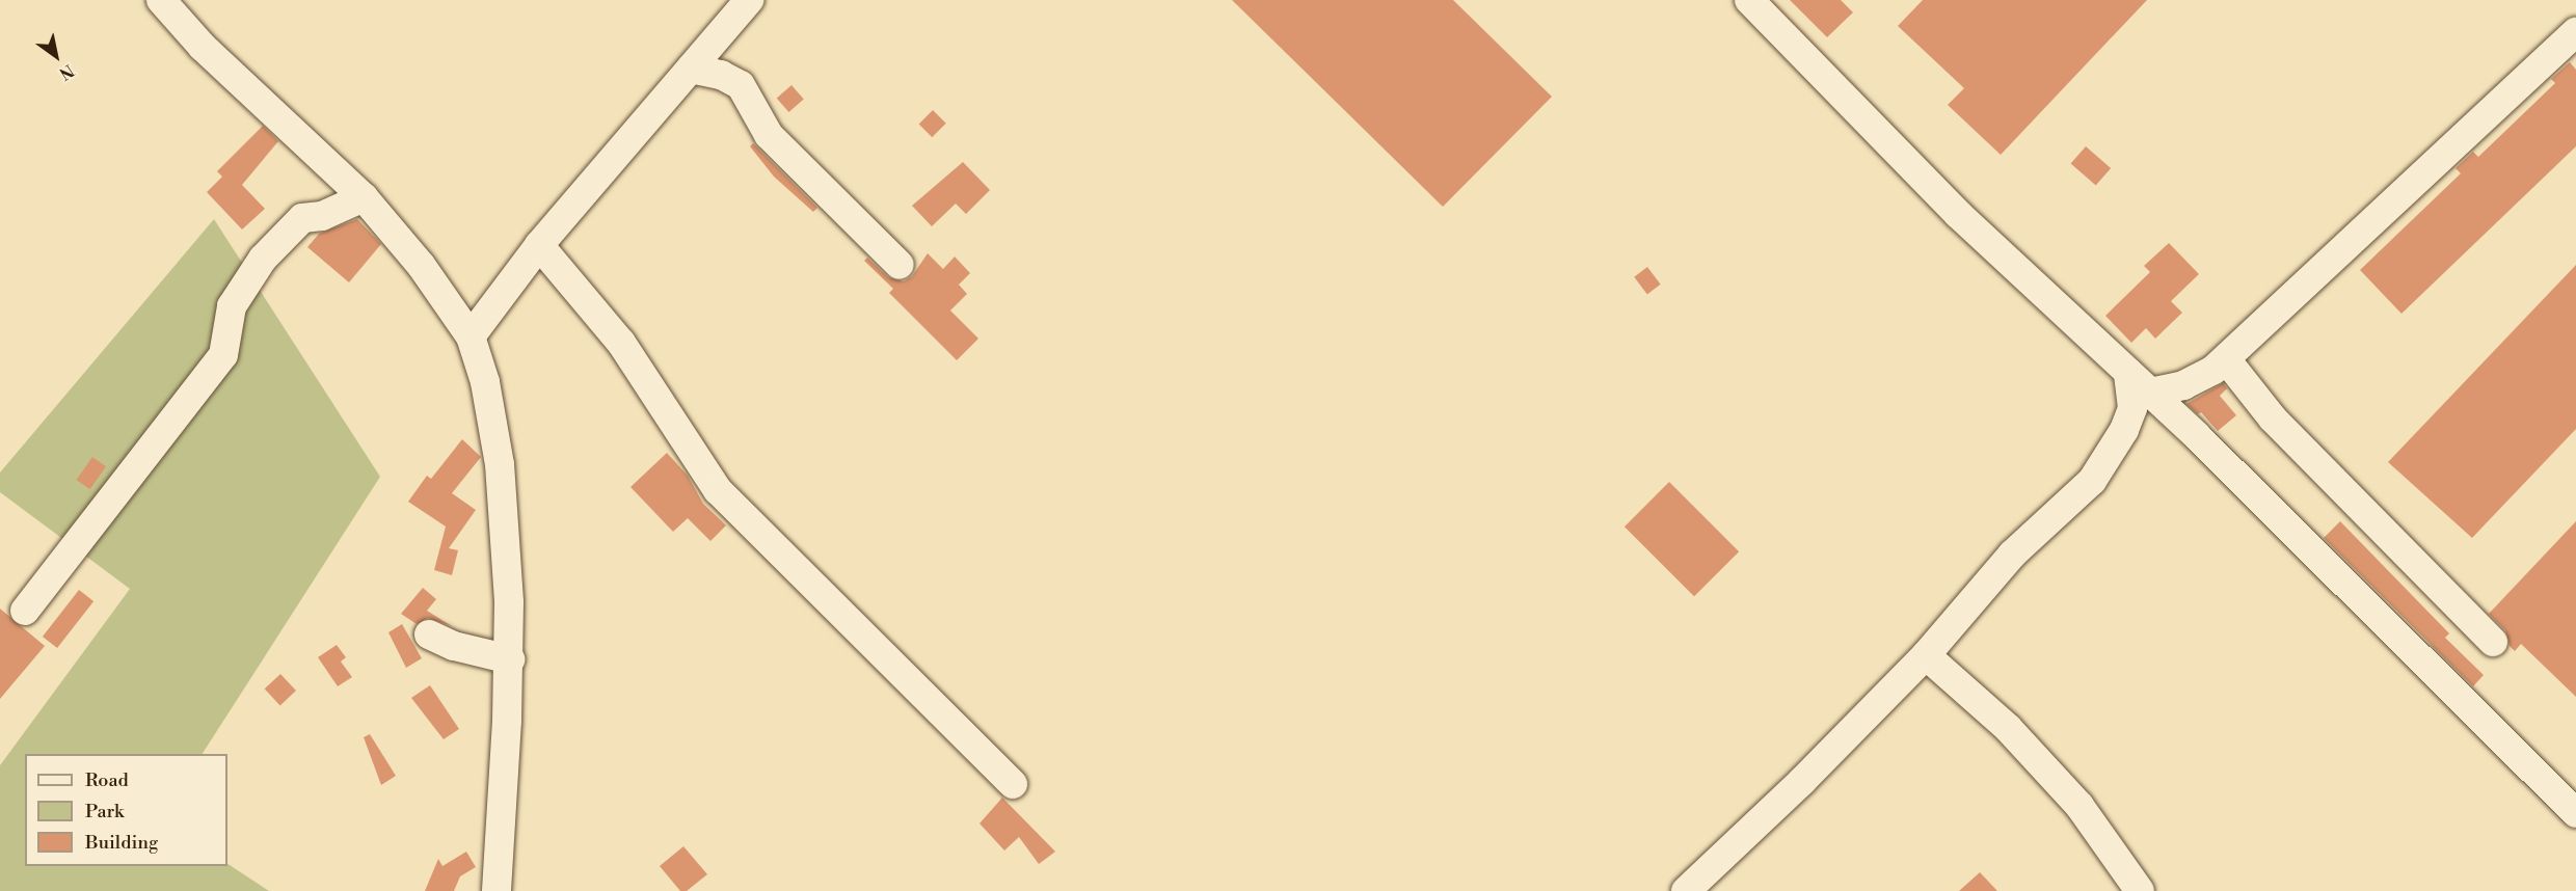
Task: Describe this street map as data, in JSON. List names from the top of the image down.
{
  "legend": ["Road", "Park", "Building"],
  "north": "bottom right"
}
